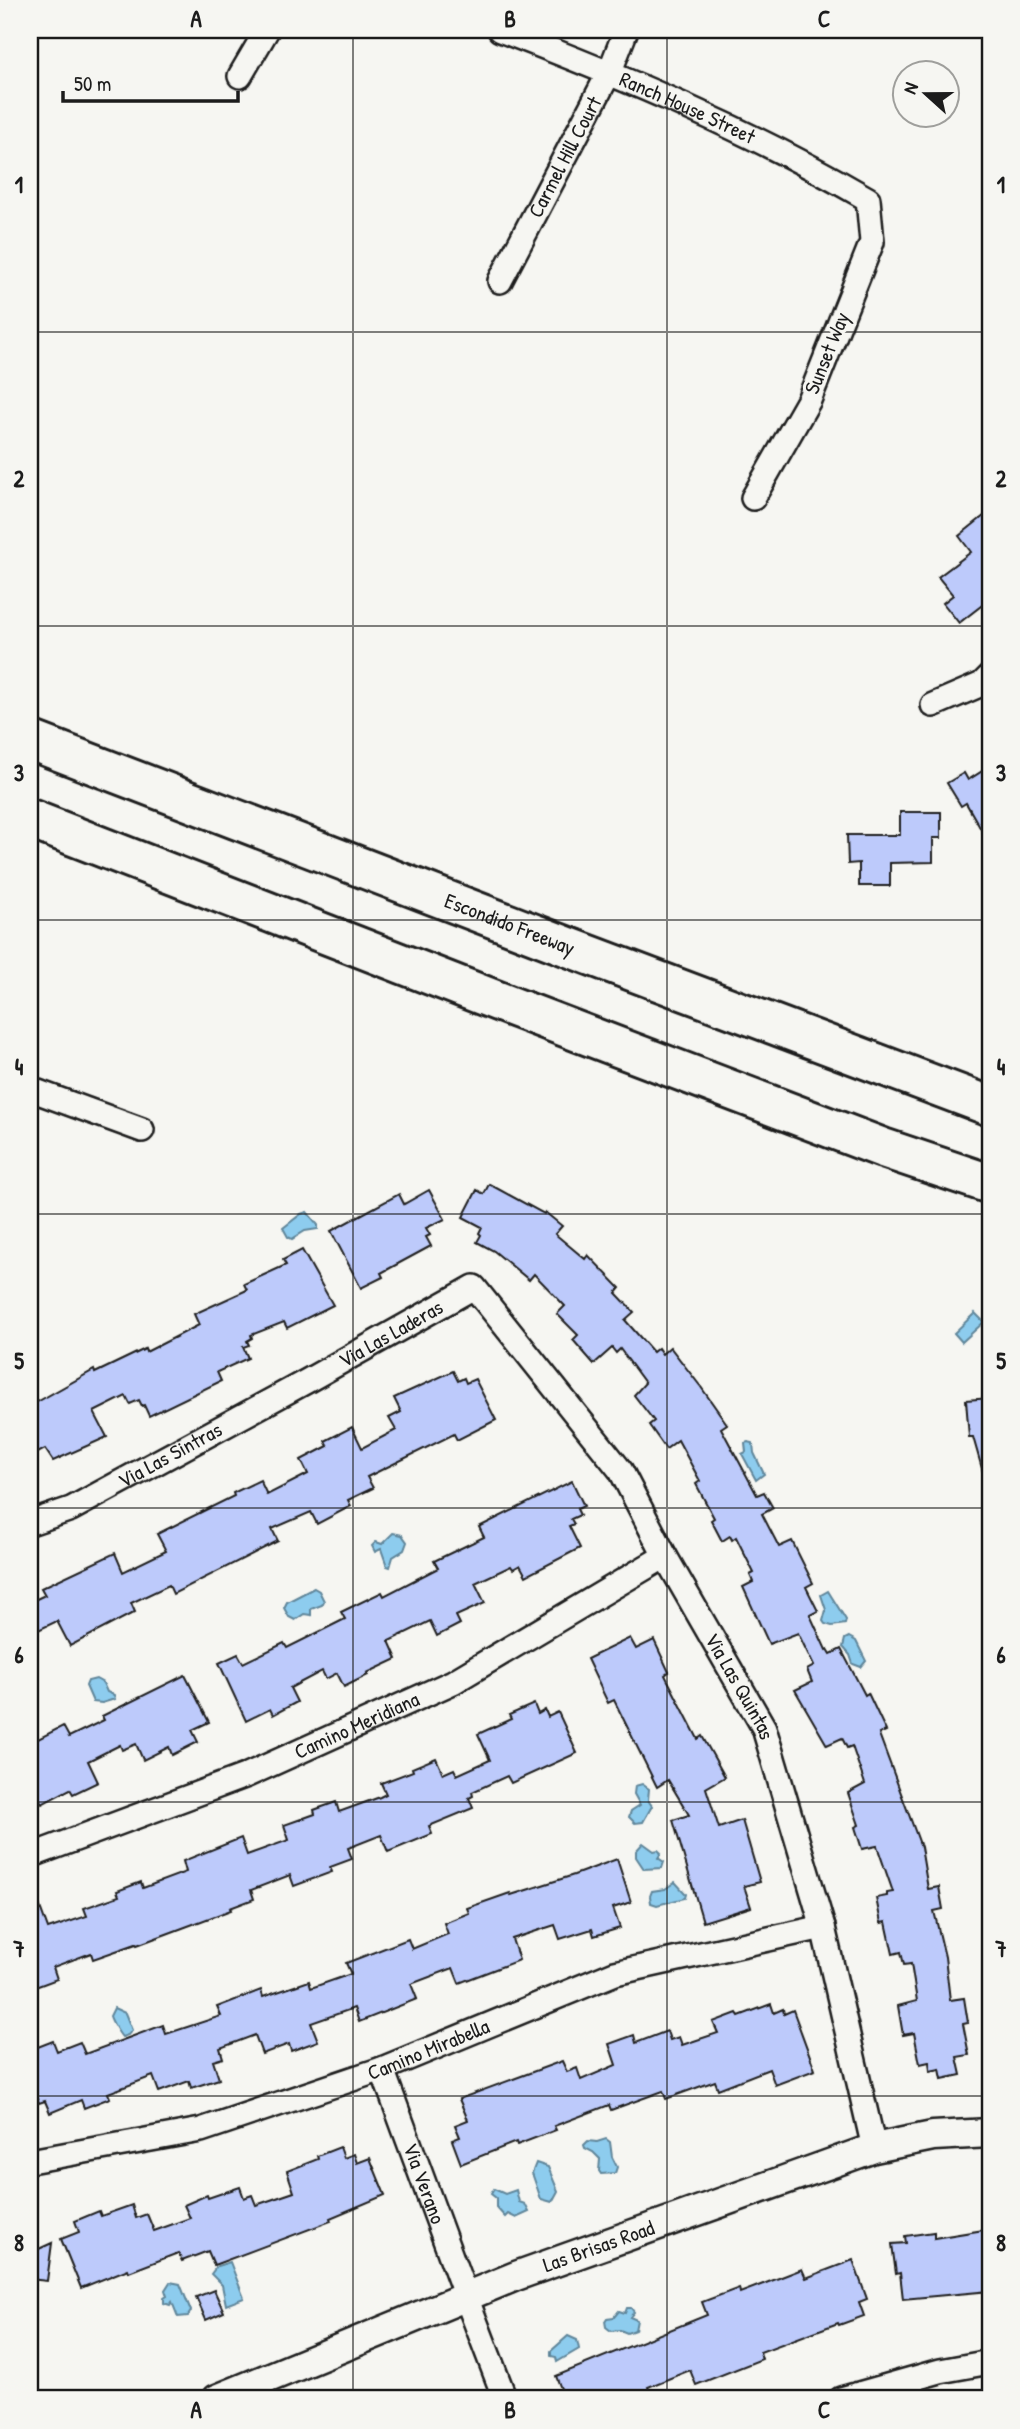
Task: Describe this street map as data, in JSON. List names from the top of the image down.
{
  "streets": {
    "highway": ["Escondido Freeway"],
    "street": [
      "Ranch House Street",
      "Carmel Hill Court",
      "Sunset Way",
      "Via Las Laderas",
      "Via Las Sintras",
      "Via Las Quintas",
      "Camino Meridiana",
      "Camino Mirabella",
      "Via Verano",
      "Las Brisas Road"
    ]
  },
  "crossings": [
    ["Ranch House Street", "Carmel Hill Court"],
    ["Ranch House Street", "Sunset Way"],
    ["Via Las Laderas", "Via Las Sintras"],
    ["Via Las Laderas", "Via Las Quintas"],
    ["Via Las Quintas", "Camino Meridiana"],
    ["Via Las Quintas", "Camino Mirabella"],
    ["Via Las Quintas", "Las Brisas Road"],
    ["Camino Mirabella", "Via Verano"],
    ["Via Verano", "Las Brisas Road"]
  ],
  "scale_bar": "50 m",
  "north": "left",
  "grid": {
    "columns": ["A", "B", "C"],
    "rows": [
      "1",
      "2",
      "3",
      "4",
      "5",
      "6",
      "7",
      "8"
    ]
  }
}
